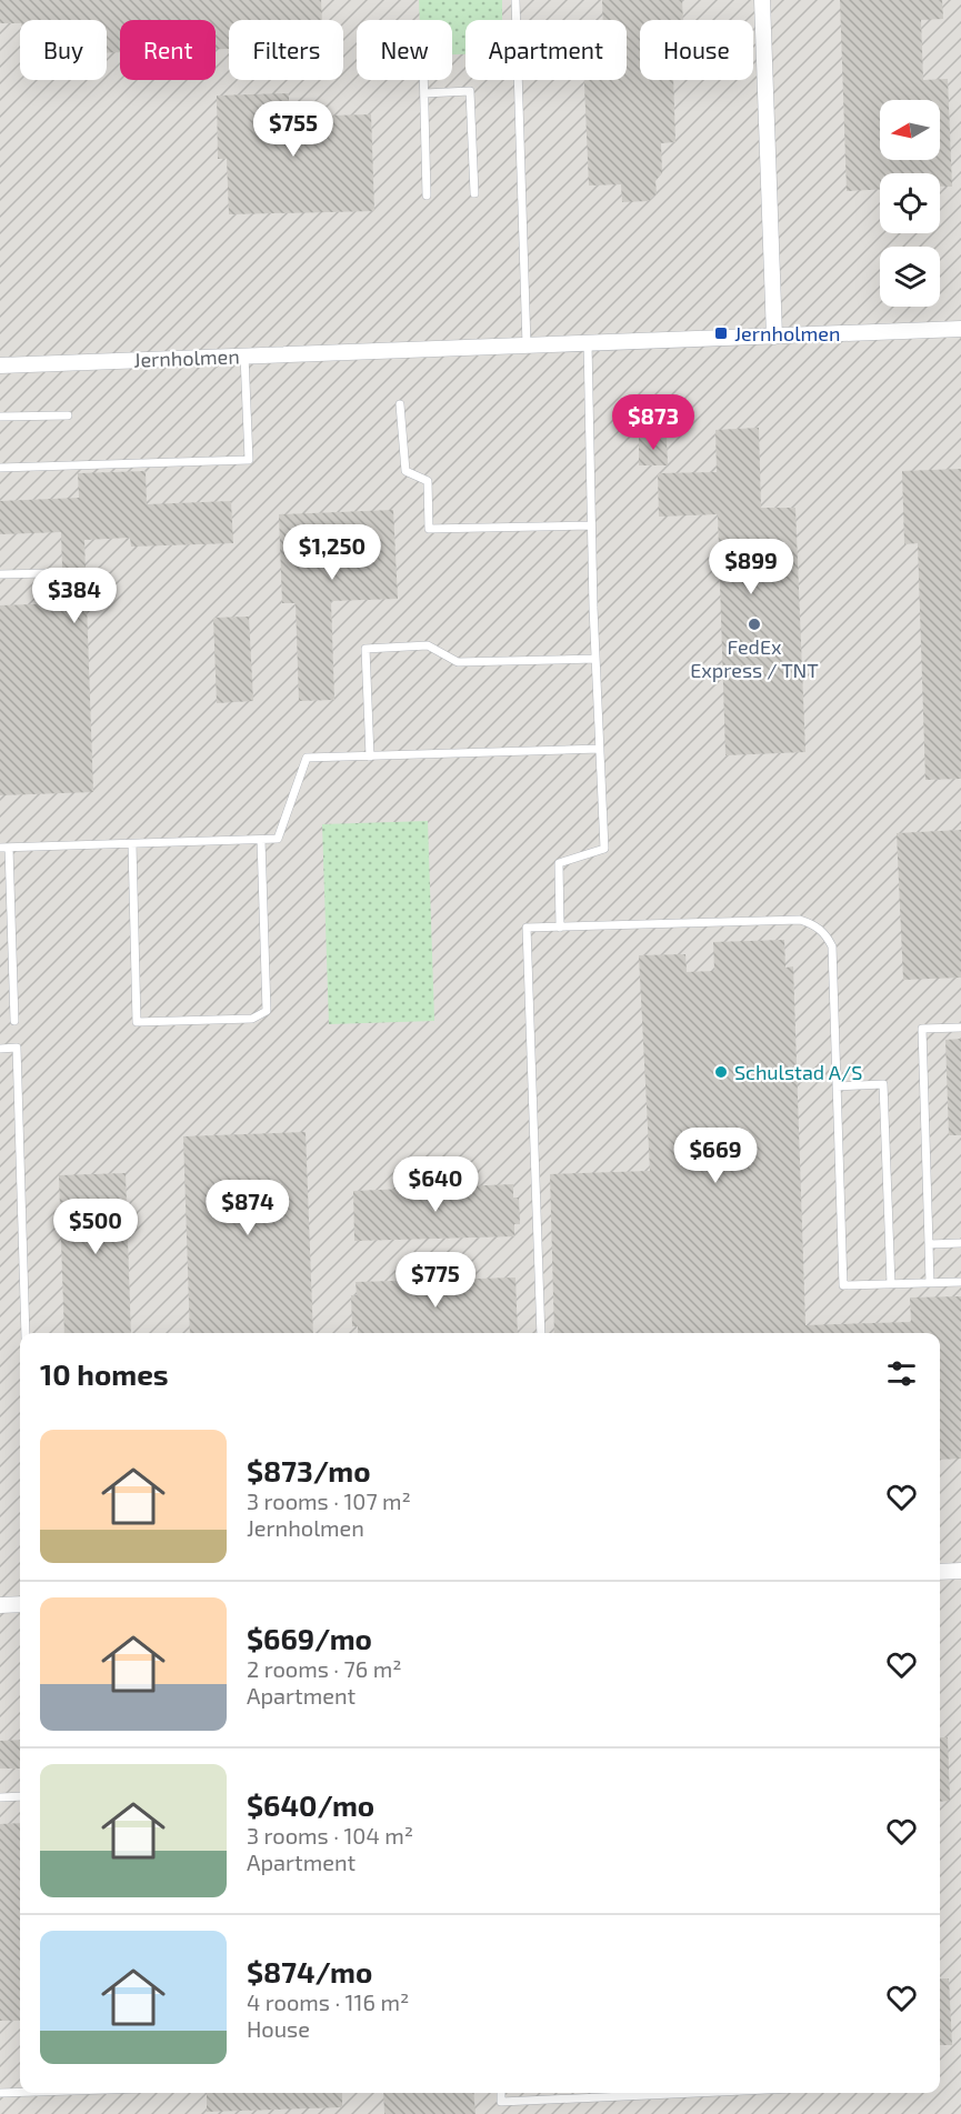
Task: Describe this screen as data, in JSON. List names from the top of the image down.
{
  "streets": {
    "street": ["Jernholmen"]
  },
  "places": {
    "transit": ["Jernholmen"],
    "other": ["FedEx Express / TNT", "Schulstad A/S"]
  },
  "north": "left",
  "page": {
    "chip": [
      "Buy",
      "Rent",
      "Filters",
      "New",
      "Apartment",
      "House"
    ],
    "price": [
      "$755",
      "$873",
      "$1,250",
      "$899",
      "$384",
      "$669",
      "$640",
      "$874",
      "$500",
      "$775"
    ],
    "heading": "10 homes",
    "list": [
      {
        "name": "$873/mo",
        "note": "3 rooms · 107 m² · Jernholmen"
      },
      {
        "name": "$669/mo",
        "note": "2 rooms · 76 m² · Apartment"
      },
      {
        "name": "$640/mo",
        "note": "3 rooms · 104 m² · Apartment"
      },
      {
        "name": "$874/mo",
        "note": "4 rooms · 116 m² · House"
      }
    ]
  }
}
